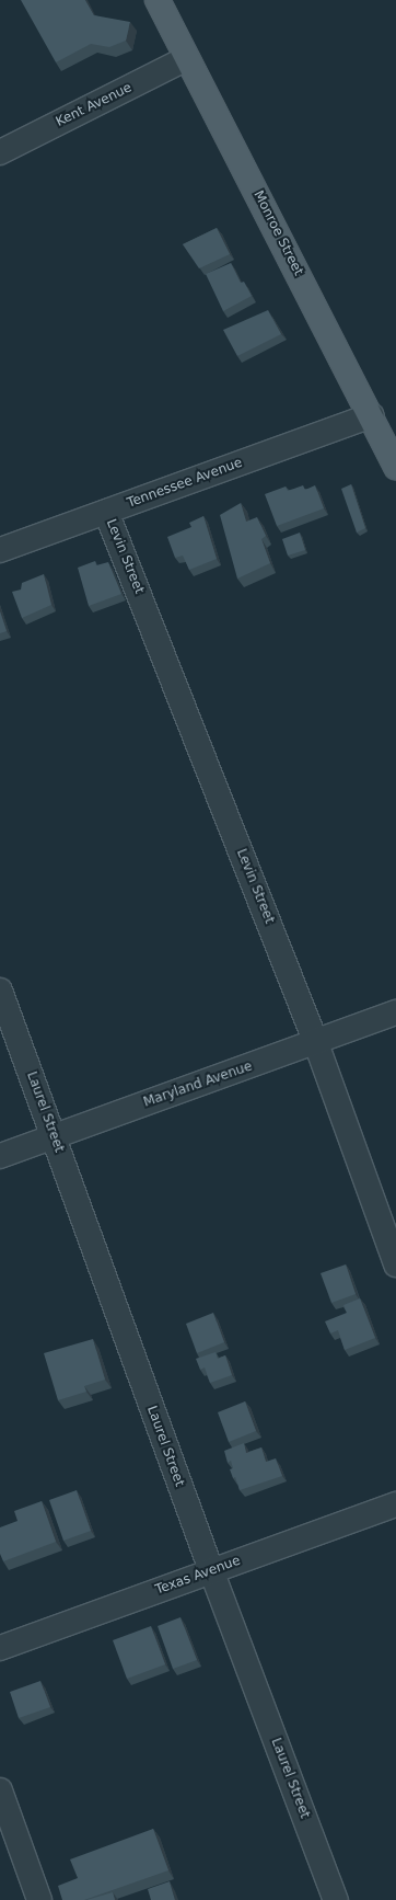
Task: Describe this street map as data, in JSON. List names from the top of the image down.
{
  "streets": {
    "main road": ["Monroe Street"],
    "street": [
      "Kent Avenue",
      "Tennessee Avenue",
      "Levin Street",
      "Maryland Avenue",
      "Laurel Street",
      "Texas Avenue"
    ]
  },
  "crossings": [
    ["Kent Avenue", "Monroe Street"],
    ["Monroe Street", "Tennessee Avenue"],
    ["Tennessee Avenue", "Levin Street"],
    ["Levin Street", "Maryland Avenue"],
    ["Maryland Avenue", "Laurel Street"],
    ["Laurel Street", "Texas Avenue"]
  ]
}
